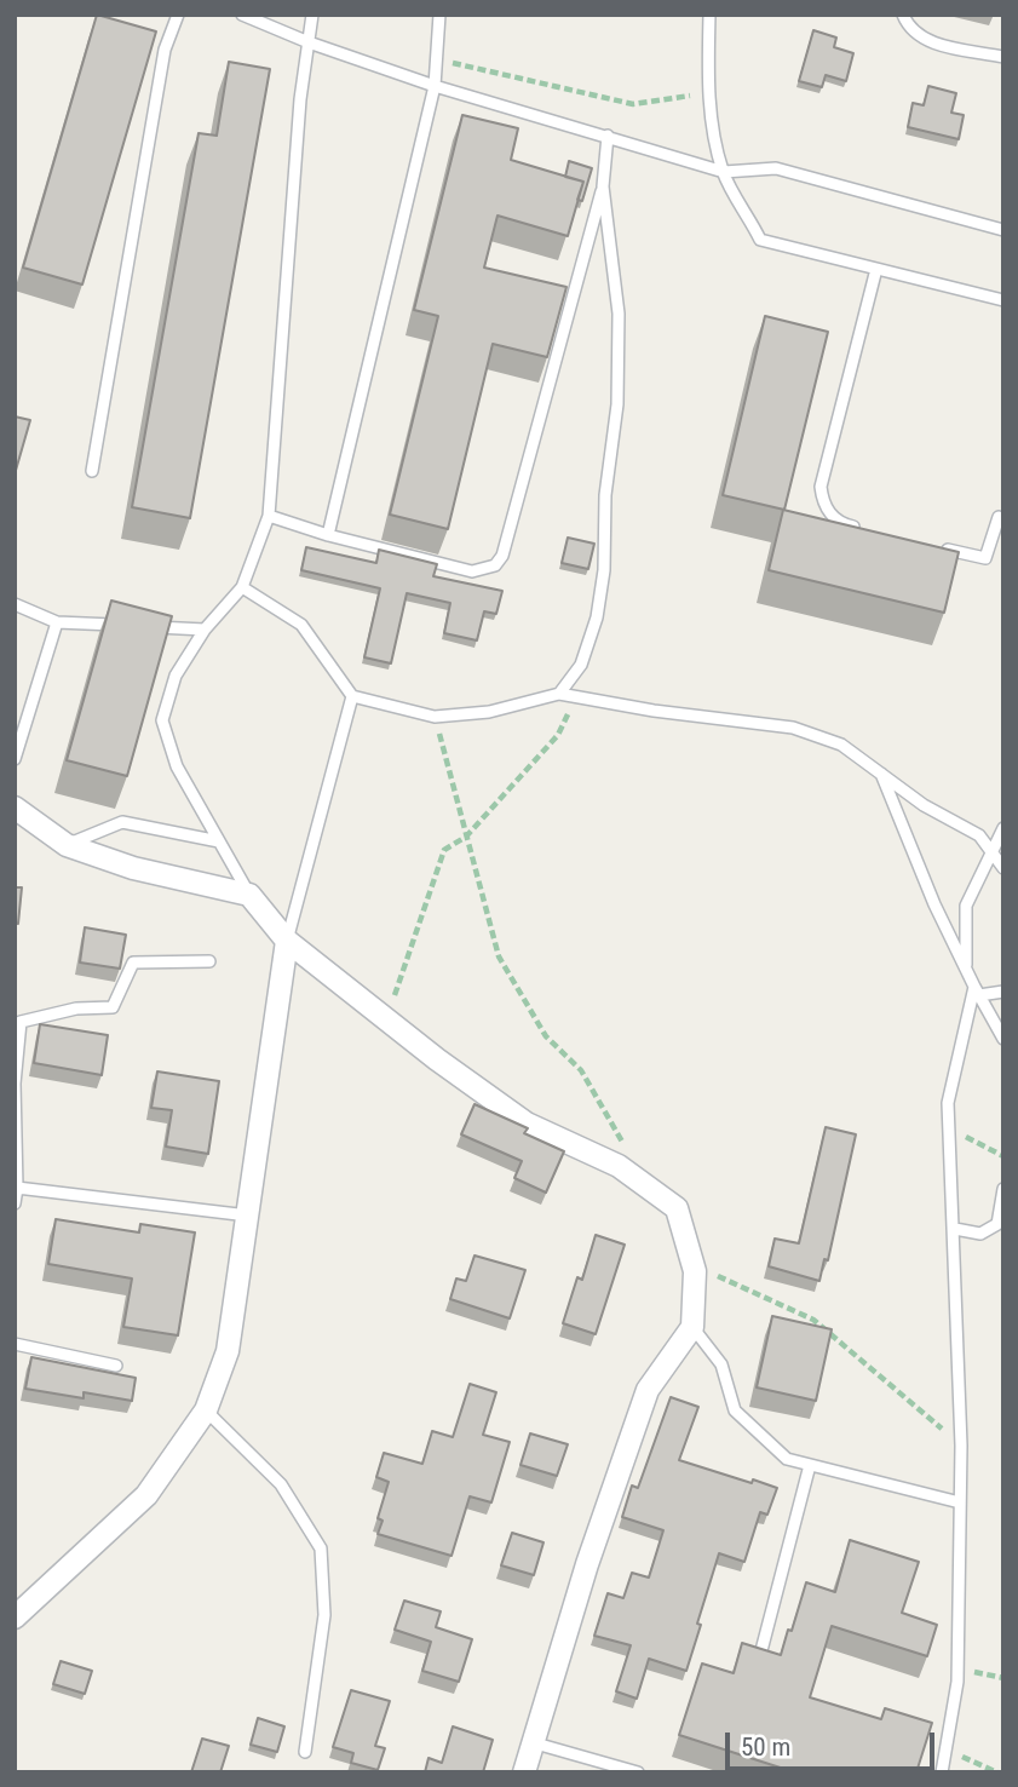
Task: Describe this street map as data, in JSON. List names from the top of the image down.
{
  "scale_bar": "50 m"
}
